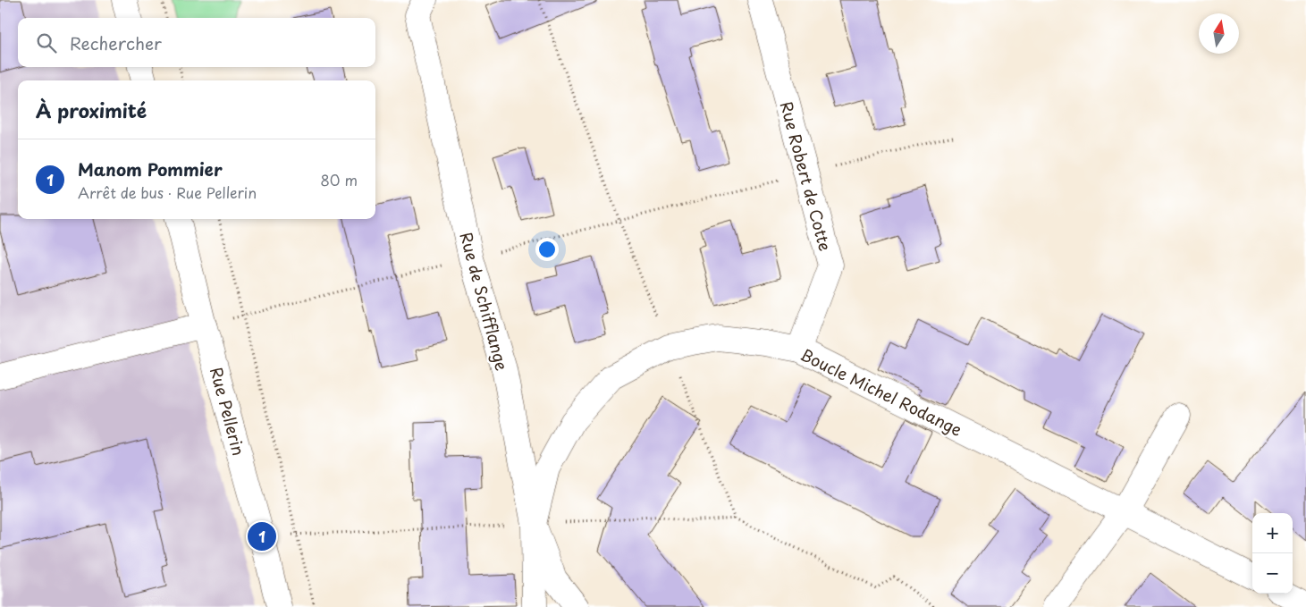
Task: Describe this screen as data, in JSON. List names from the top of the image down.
{
  "streets": {
    "street": [
      "Rue Robert de Cotte",
      "Rue de Schifflange",
      "Boucle Michel Rodange",
      "Rue Pellerin"
    ]
  },
  "crossings": [
    ["Rue Robert de Cotte", "Boucle Michel Rodange"],
    ["Rue de Schifflange", "Boucle Michel Rodange"]
  ],
  "north": "top",
  "page": {
    "search": "Rechercher",
    "heading": "À proximité",
    "list": [
      {
        "mark": "1",
        "name": "Manom Pommier",
        "note": "Arrêt de bus · Rue Pellerin",
        "value": "80 m"
      }
    ],
    "map_buttons": ["+", "−"],
    "pins": "1"
  }
}
